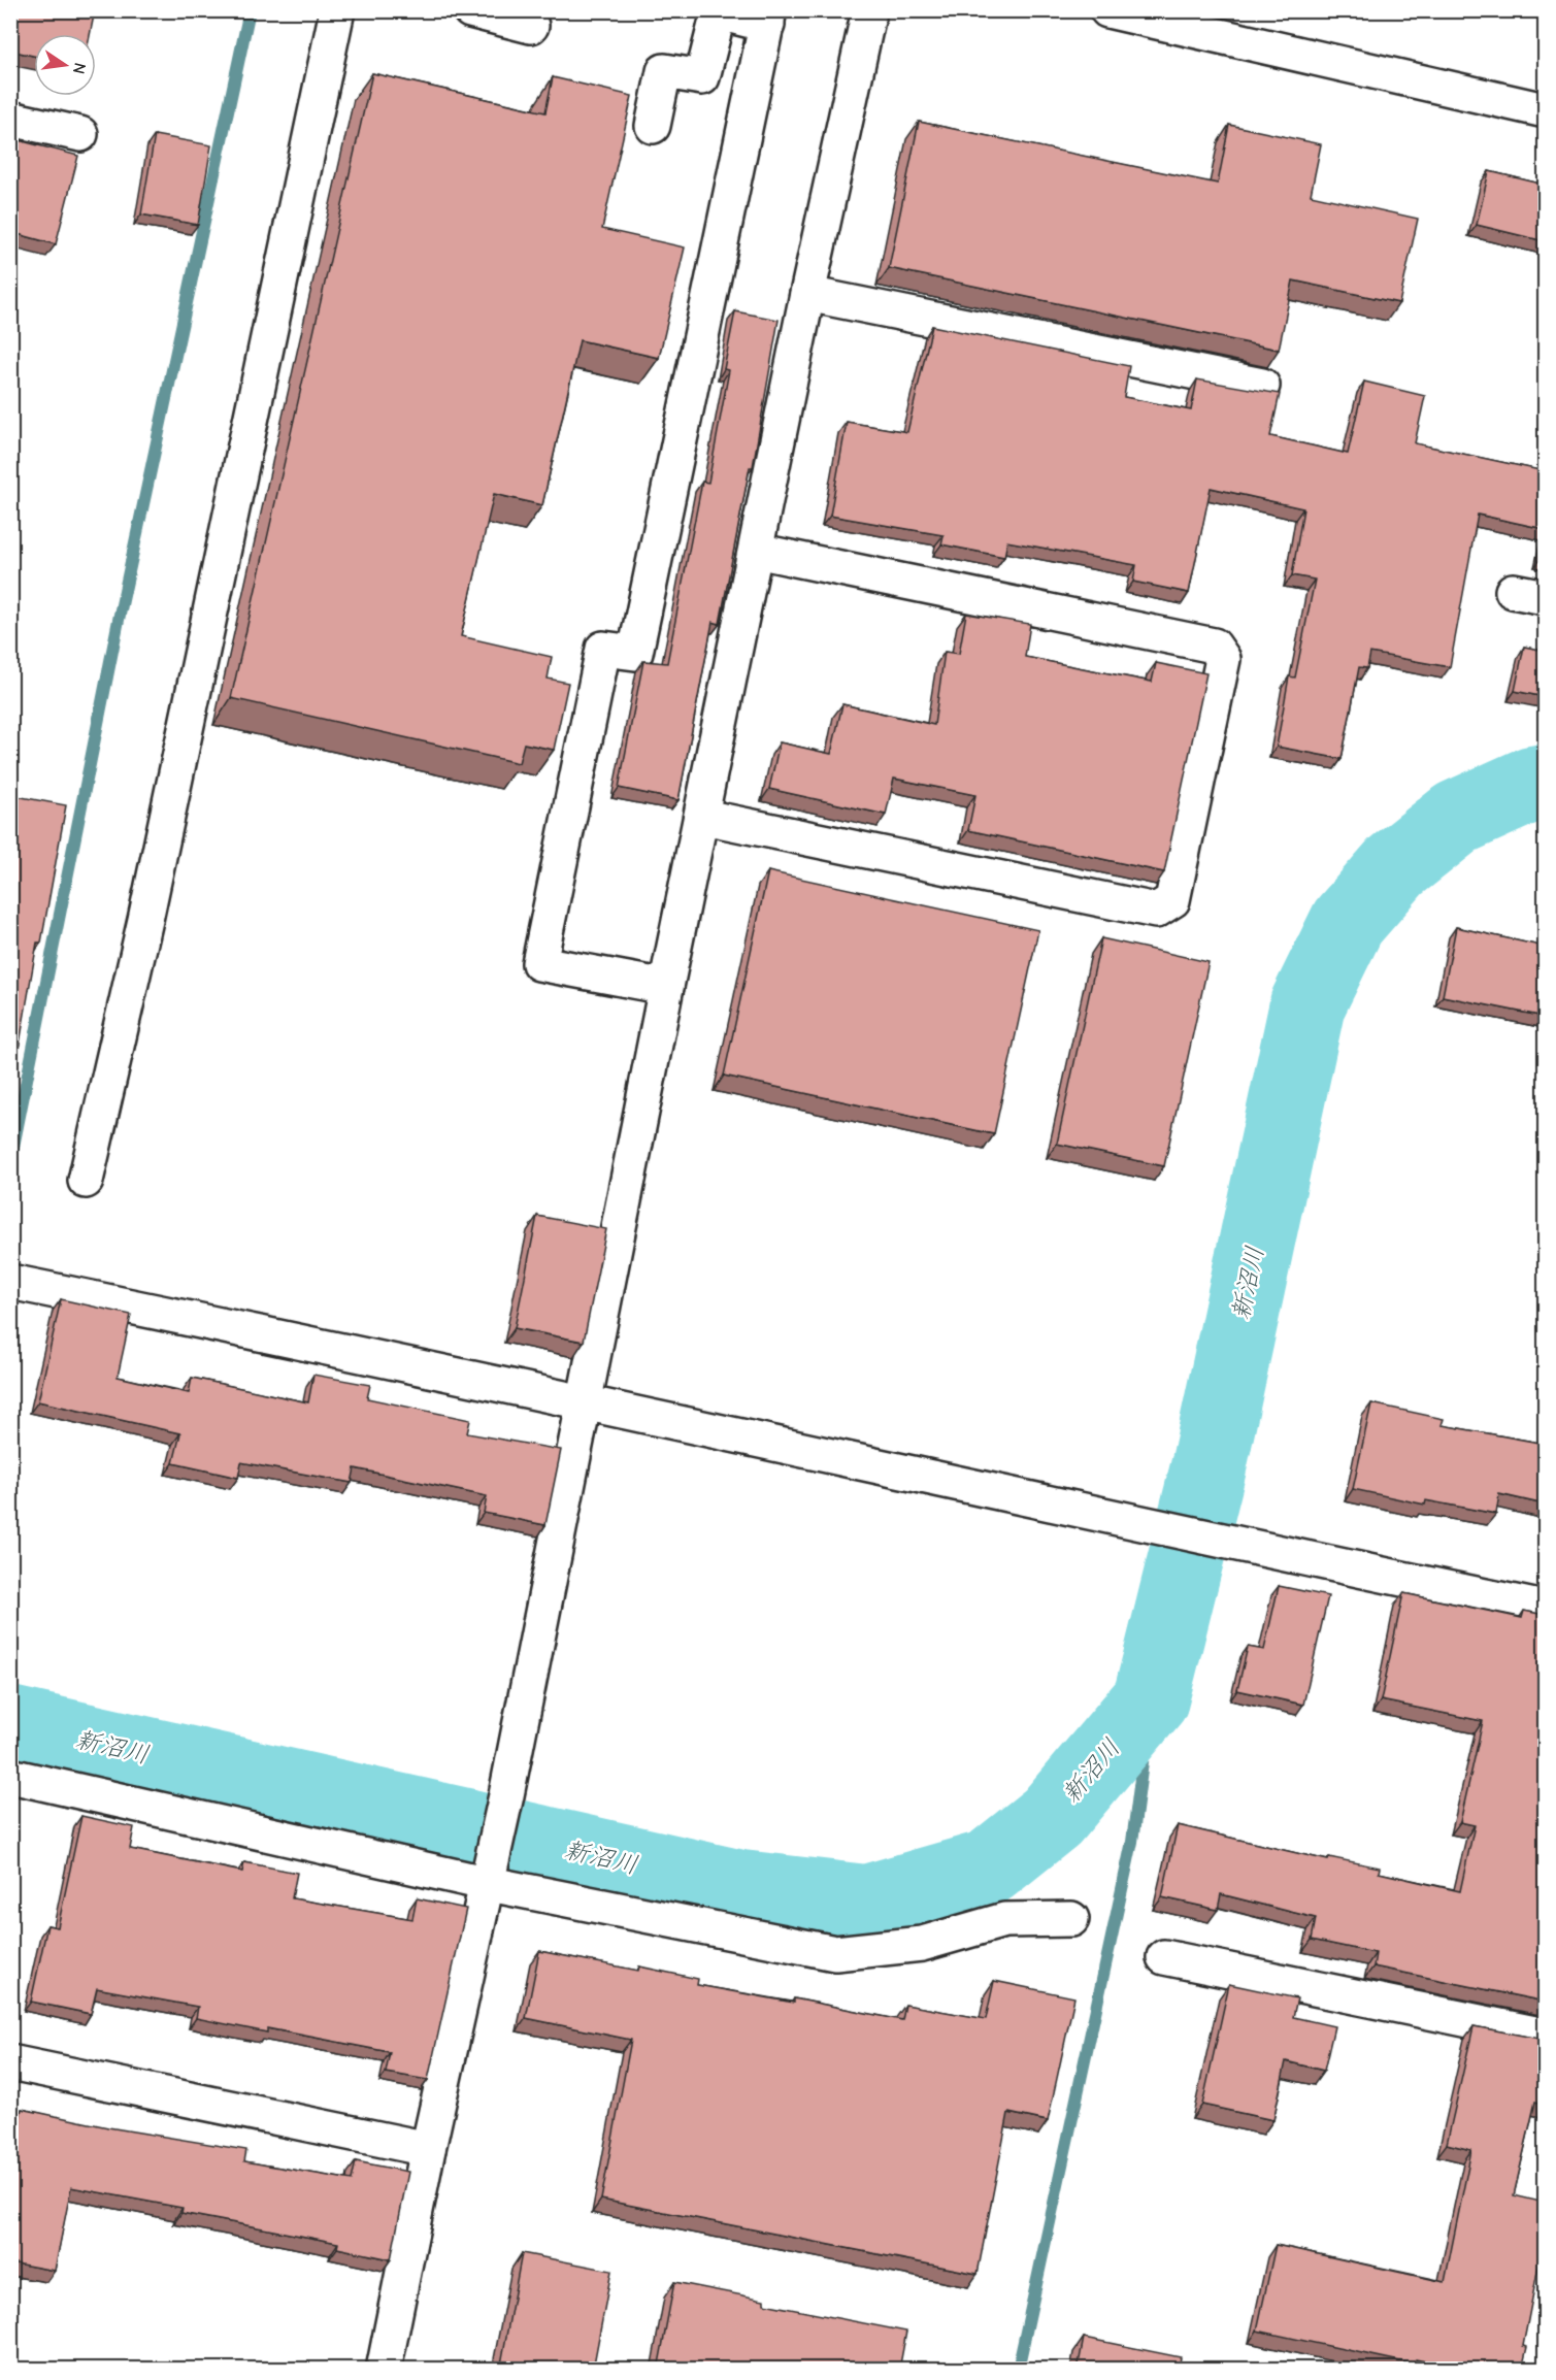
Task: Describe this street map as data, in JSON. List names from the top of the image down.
{
  "water": ["新沼川"],
  "north": "right"
}
